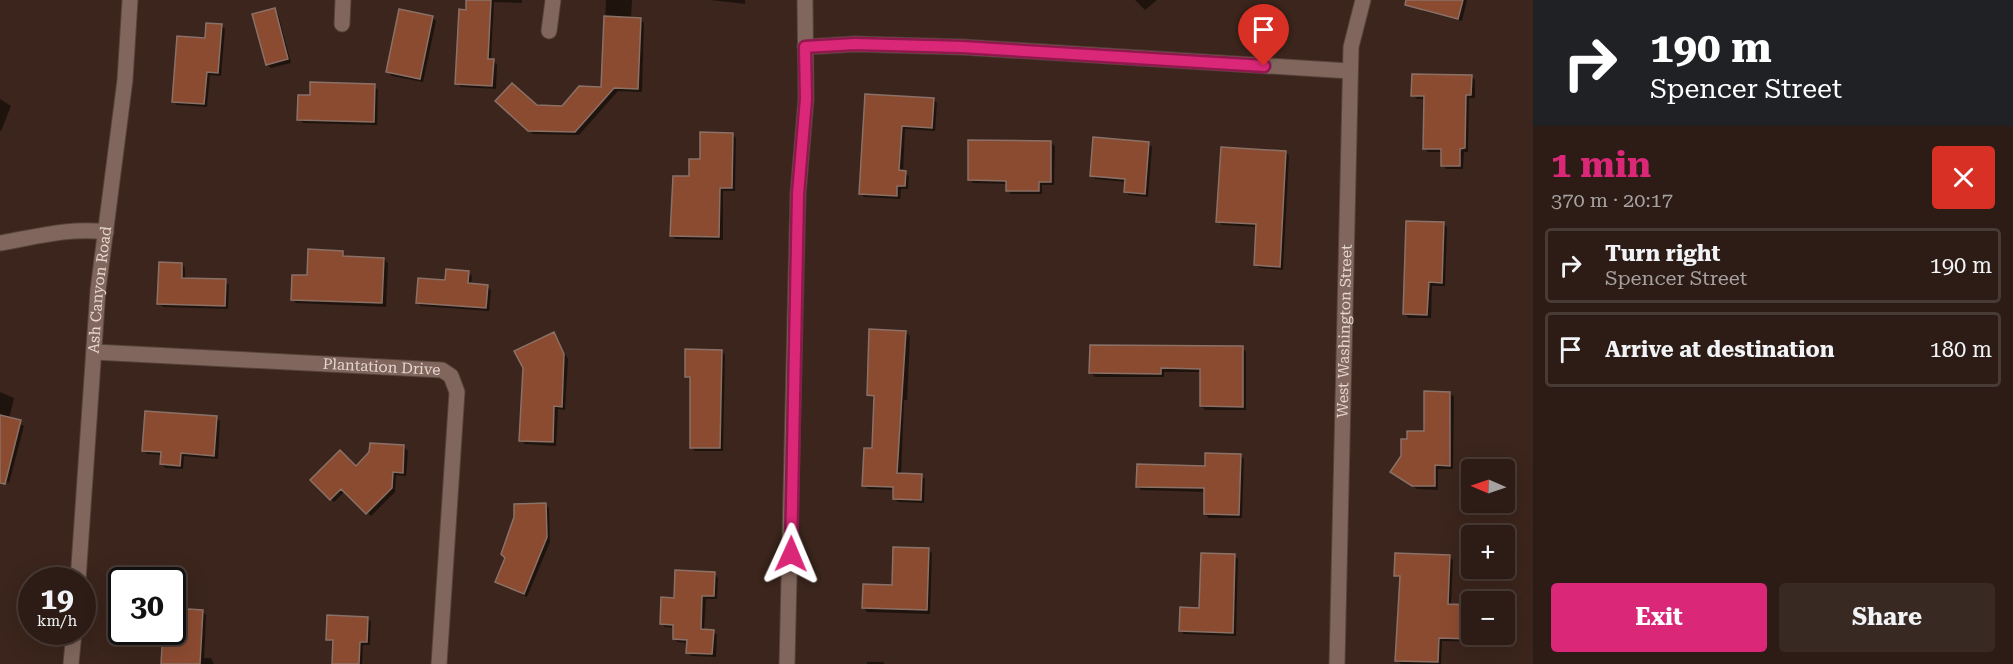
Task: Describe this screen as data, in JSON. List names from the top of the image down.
{
  "streets": {
    "street": ["Ash Canyon Road", "West Washington Street", "Plantation Drive"]
  },
  "crossings": [
    ["Ash Canyon Road", "Plantation Drive"]
  ],
  "north": "left",
  "page": {
    "turn": ["190 m", "Spencer Street"],
    "heading": ["1 min", "370 m · 20:17"],
    "list": [
      {
        "name": "Turn right",
        "note": "Spencer Street",
        "value": "190 m"
      },
      {
        "name": "Arrive at destination",
        "value": "180 m"
      }
    ],
    "map_buttons": ["+", "−"],
    "speed": "19 km/h",
    "limit": "30",
    "buttons": ["Exit", "Share"]
  }
}
